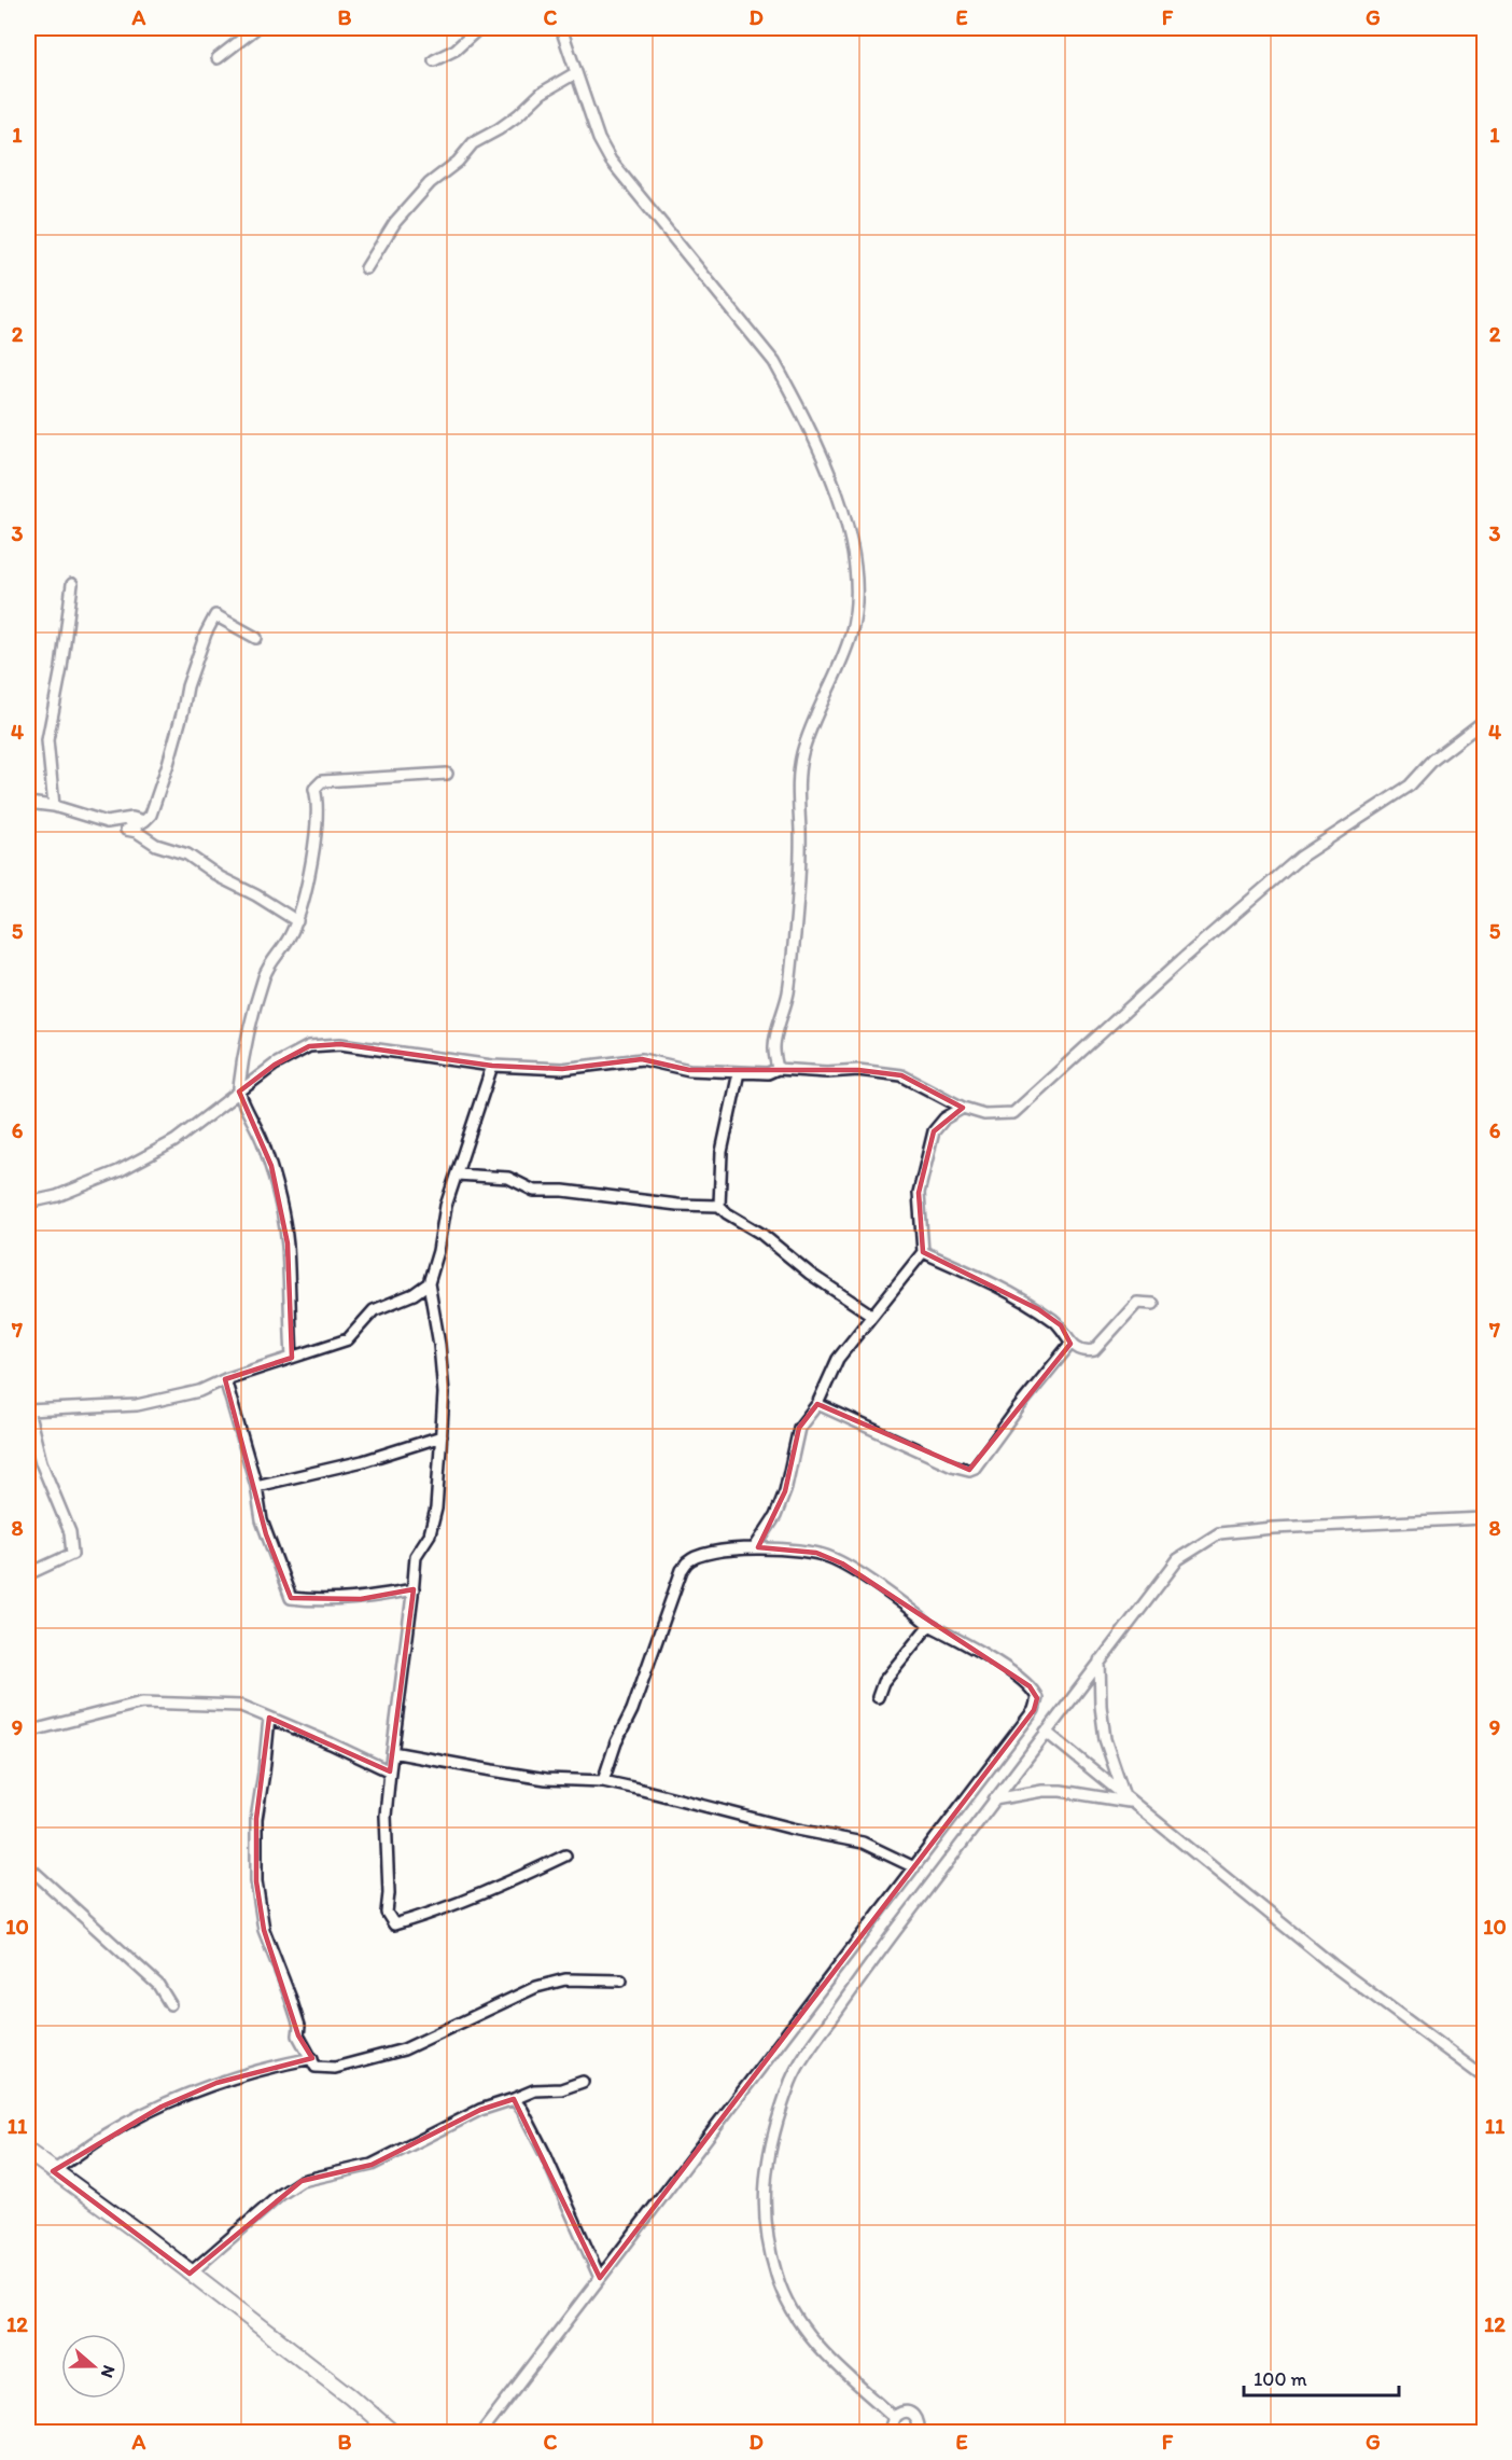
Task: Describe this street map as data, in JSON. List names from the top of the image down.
{
  "scale_bar": "100 m",
  "north": "right",
  "grid": {
    "columns": [
      "A",
      "B",
      "C",
      "D",
      "E",
      "F",
      "G"
    ],
    "rows": [
      "1",
      "2",
      "3",
      "4",
      "5",
      "6",
      "7",
      "8",
      "9",
      "10",
      "11",
      "12"
    ]
  }
}
